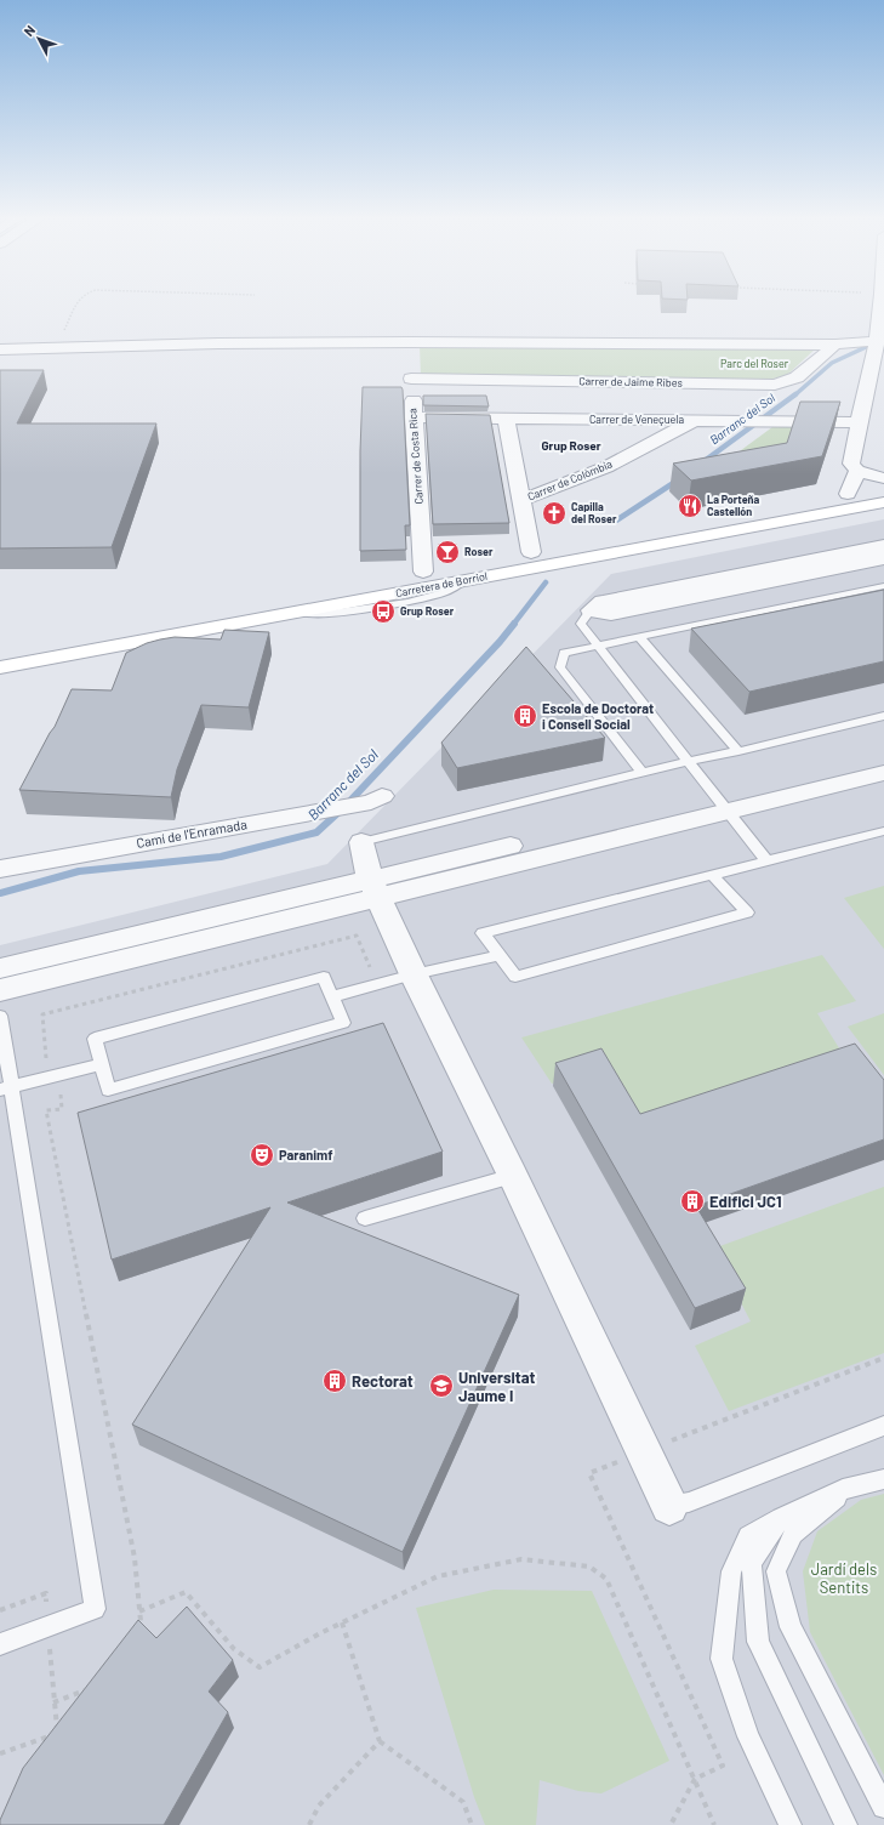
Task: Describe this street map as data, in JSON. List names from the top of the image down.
{
  "streets": {
    "main road": ["Carretera de Borriol"],
    "street": [
      "Carrer de Jaime Ribes",
      "Carrer de Veneçuela",
      "Carrer de Costa Rica",
      "Carrer de Colòmbia",
      "Camí de l'Enramada"
    ]
  },
  "crossings": [
    ["Carrer de Jaime Ribes", "Carrer de Costa Rica"],
    ["Carrer de Veneçuela", "Carrer de Costa Rica"],
    ["Carrer de Veneçuela", "Carrer de Colòmbia"],
    ["Carrer de Costa Rica", "Carretera de Borriol"]
  ],
  "districts": ["Grup Roser"],
  "water": ["Barranc del Sol"],
  "parks": ["Parc del Roser", "Jardí dels Sentits"],
  "places": {
    "restaurant": ["La Porteña Castellón"],
    "church": ["Capilla del Roser"],
    "bar": ["Roser"],
    "bus stop": ["Grup Roser"],
    "building": ["Escola de Doctorat i Consell Social", "Edifici JC1", "Rectorat"],
    "theatre": ["Paranimf"],
    "school or university": ["Universitat Jaume I"]
  },
  "north": "top left"
}
